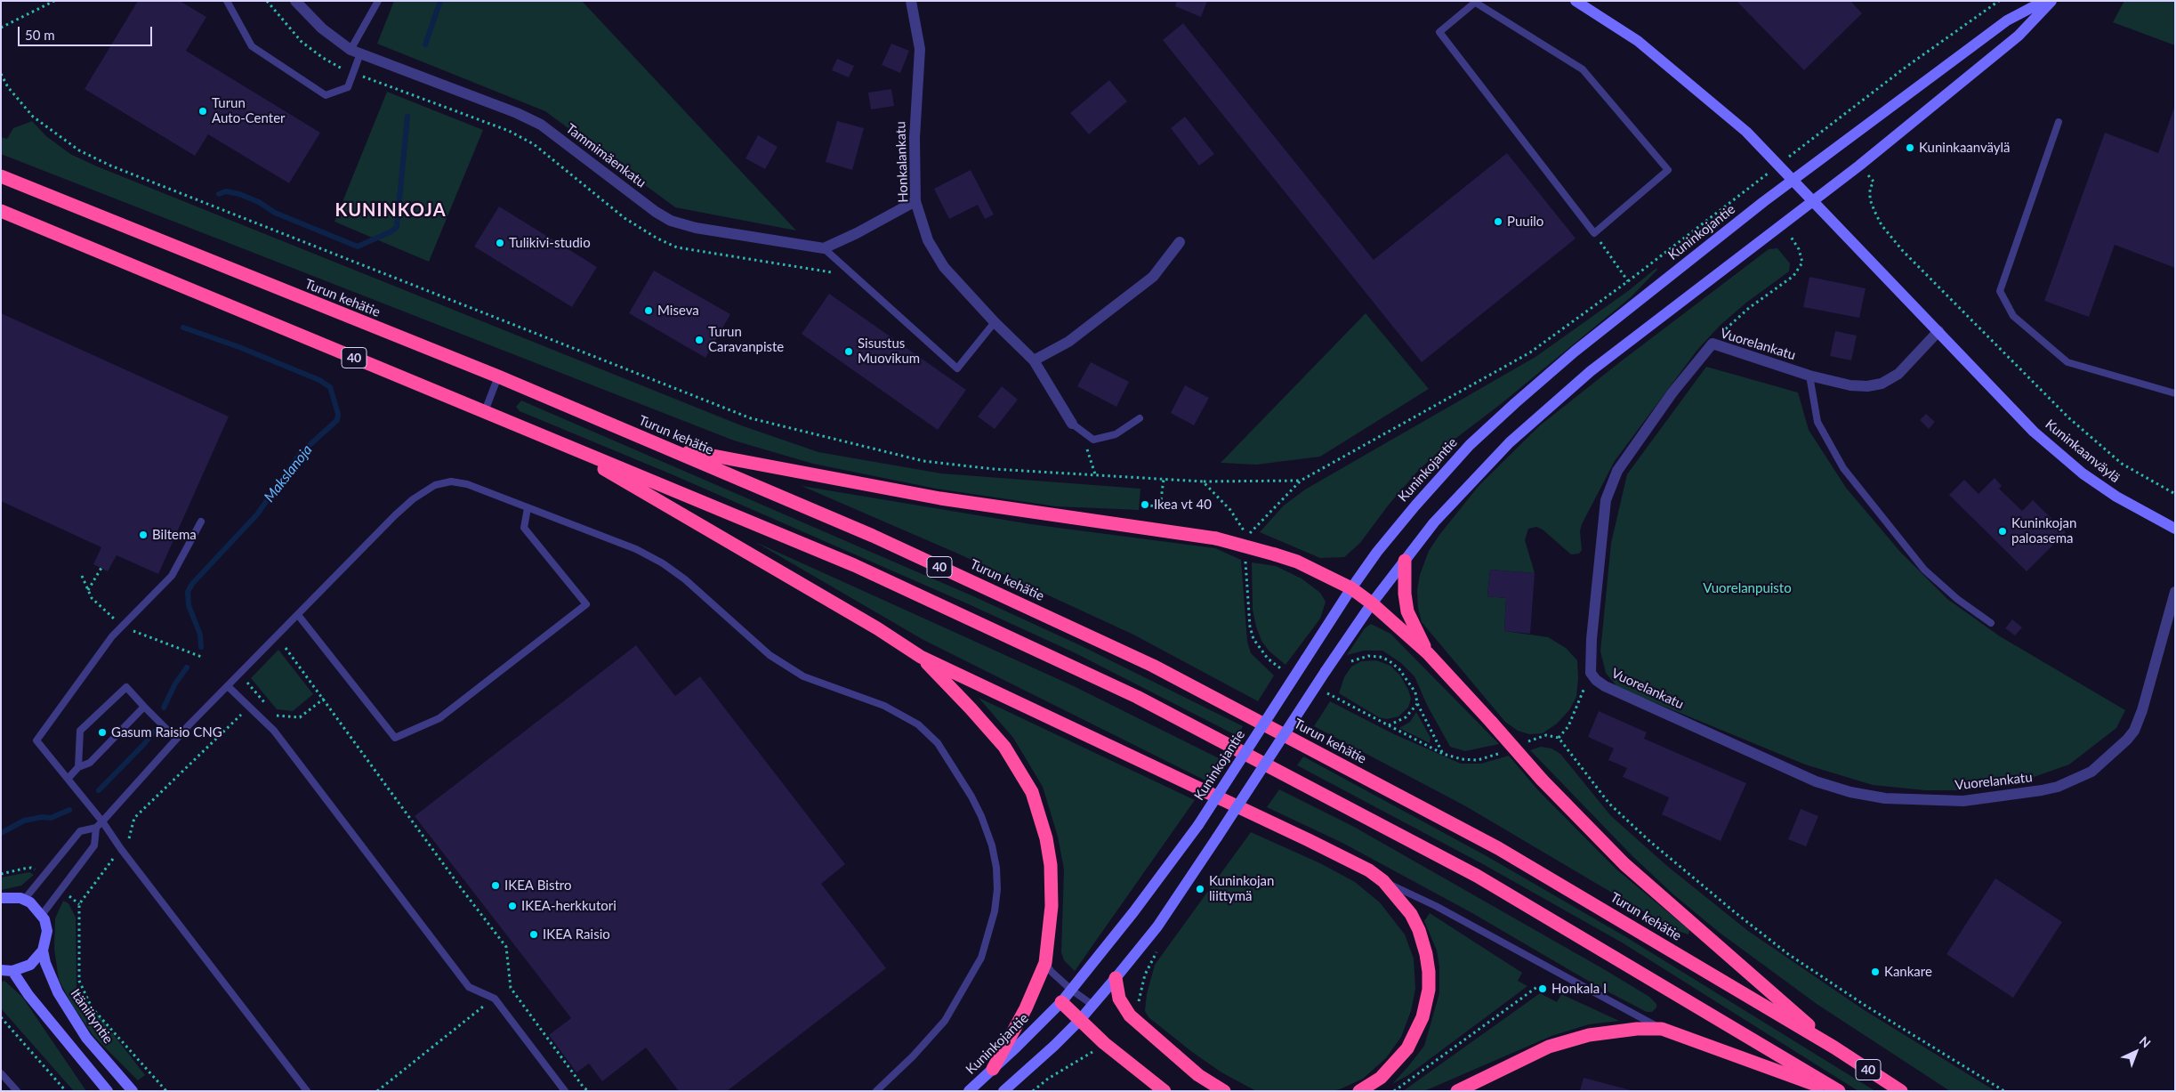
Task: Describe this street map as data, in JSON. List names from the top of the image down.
{
  "streets": {
    "highway": ["Turun kehätie", "40"],
    "main road": ["Kuninkojantie", "Kuninkaanväylä", "Itäniityntie"],
    "street": ["Tammimäenkatu", "Honkalankatu", "Vuorelankatu"]
  },
  "crossings": [
    ["Kuninkojantie", "Kuninkaanväylä"],
    ["Vuorelankatu", "Kuninkaanväylä"]
  ],
  "districts": ["KUNINKOJA"],
  "water": ["Makslanoja"],
  "parks": ["Vuorelanpuisto"],
  "places": [
    "Turun Auto-Center",
    "Kuninkaanväylä",
    "Puuilo",
    "Tulikivi-studio",
    "Miseva",
    "Turun Caravanpiste",
    "Sisustus Muovikum",
    "Ikea vt 40",
    "Kuninkojan paloasema",
    "Biltema",
    "Gasum Raisio CNG",
    "IKEA Bistro",
    "Kuninkojan liittymä",
    "IKEA-herkkutori",
    "IKEA Raisio",
    "Kankare",
    "Honkala I"
  ],
  "scale_bar": "50 m",
  "north": "top right"
}
